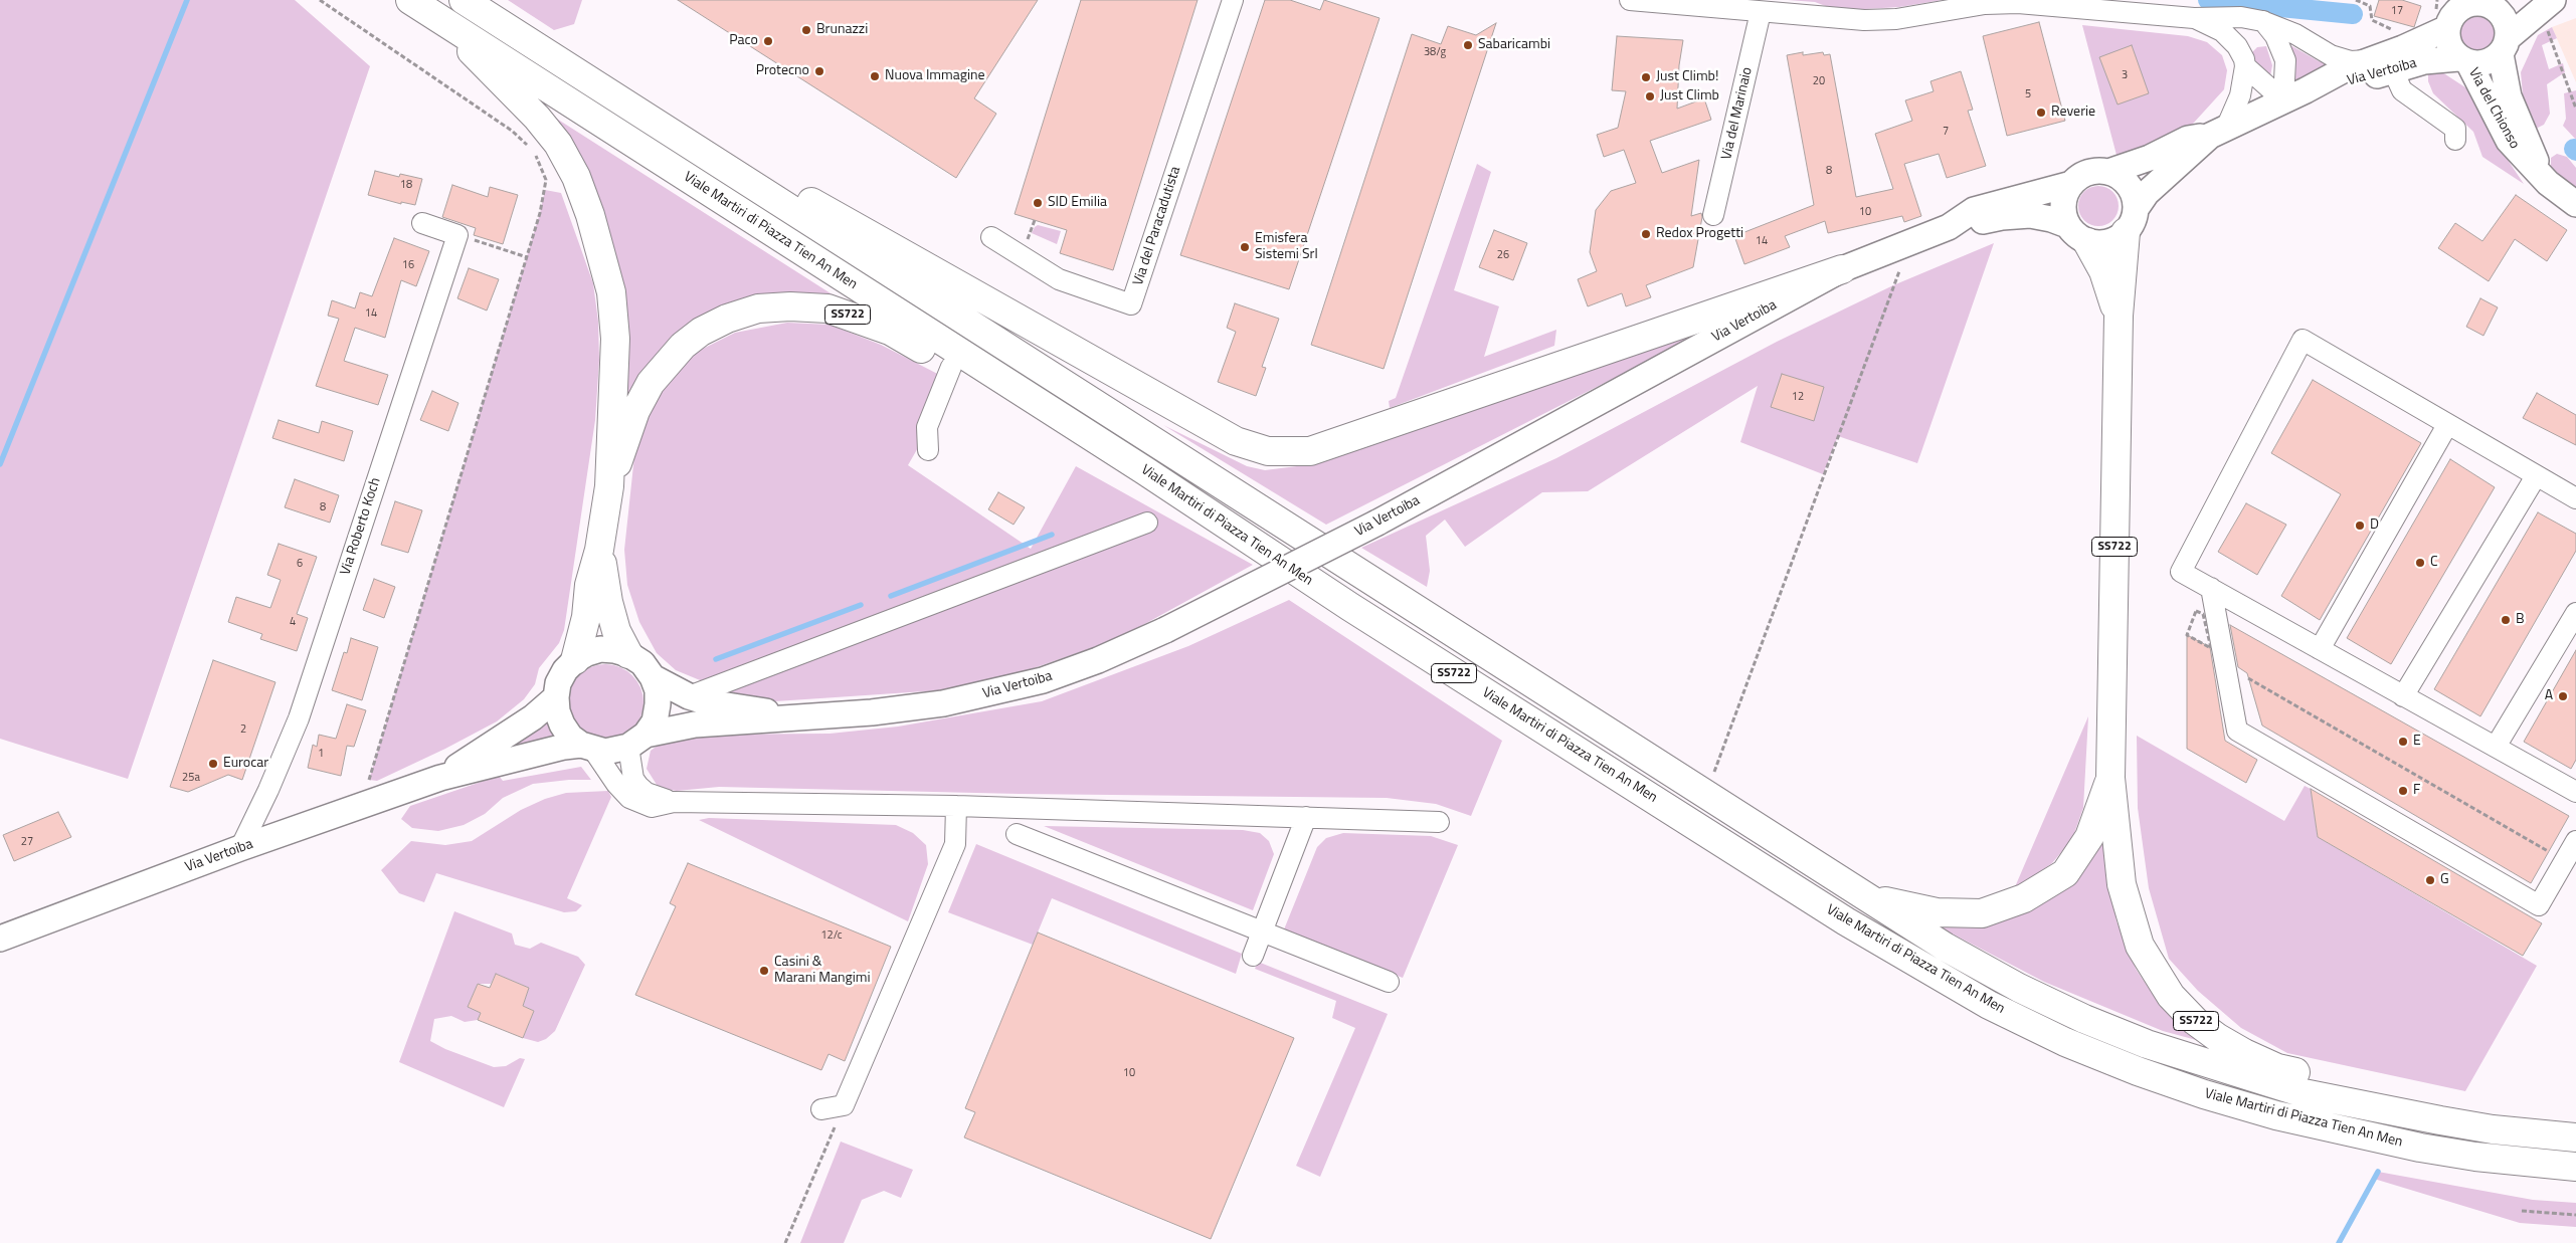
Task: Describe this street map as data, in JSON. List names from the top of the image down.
{
  "streets": {
    "highway": ["Viale Martiri di Piazza Tien An Men", "SS722"],
    "main road": ["Via Vertoiba", "Via del Chionso"],
    "street": ["Via del Marinaio", "Via del Paracadutista", "Via Roberto Koch"]
  },
  "crossings": [
    ["Via Vertoiba", "Via del Chionso"],
    ["Via Vertoiba", "SS722"],
    ["Via Vertoiba", "Via Roberto Koch"],
    ["Viale Martiri di Piazza Tien An Men", "SS722"]
  ],
  "places": [
    "Brunazzi",
    "Paco",
    "Sabaricambi",
    "Protecno",
    "Nuova Immagine",
    "Just Climb!",
    "Just Climb",
    "Reverie",
    "SID Emilia",
    "Redox Progetti",
    "Emisfera Sistemi Srl",
    "D",
    "C",
    "B",
    "A",
    "E",
    "Eurocar",
    "F",
    "G",
    "Casini & Marani Mangimi"
  ],
  "house_numbers": [
    "17",
    "38/g",
    "3",
    "20",
    "5",
    "7",
    "8",
    "18",
    "10",
    "14",
    "26",
    "16",
    "14",
    "12",
    "8",
    "6",
    "4",
    "2",
    "1",
    "25a",
    "27",
    "12/c",
    "10"
  ]
}
